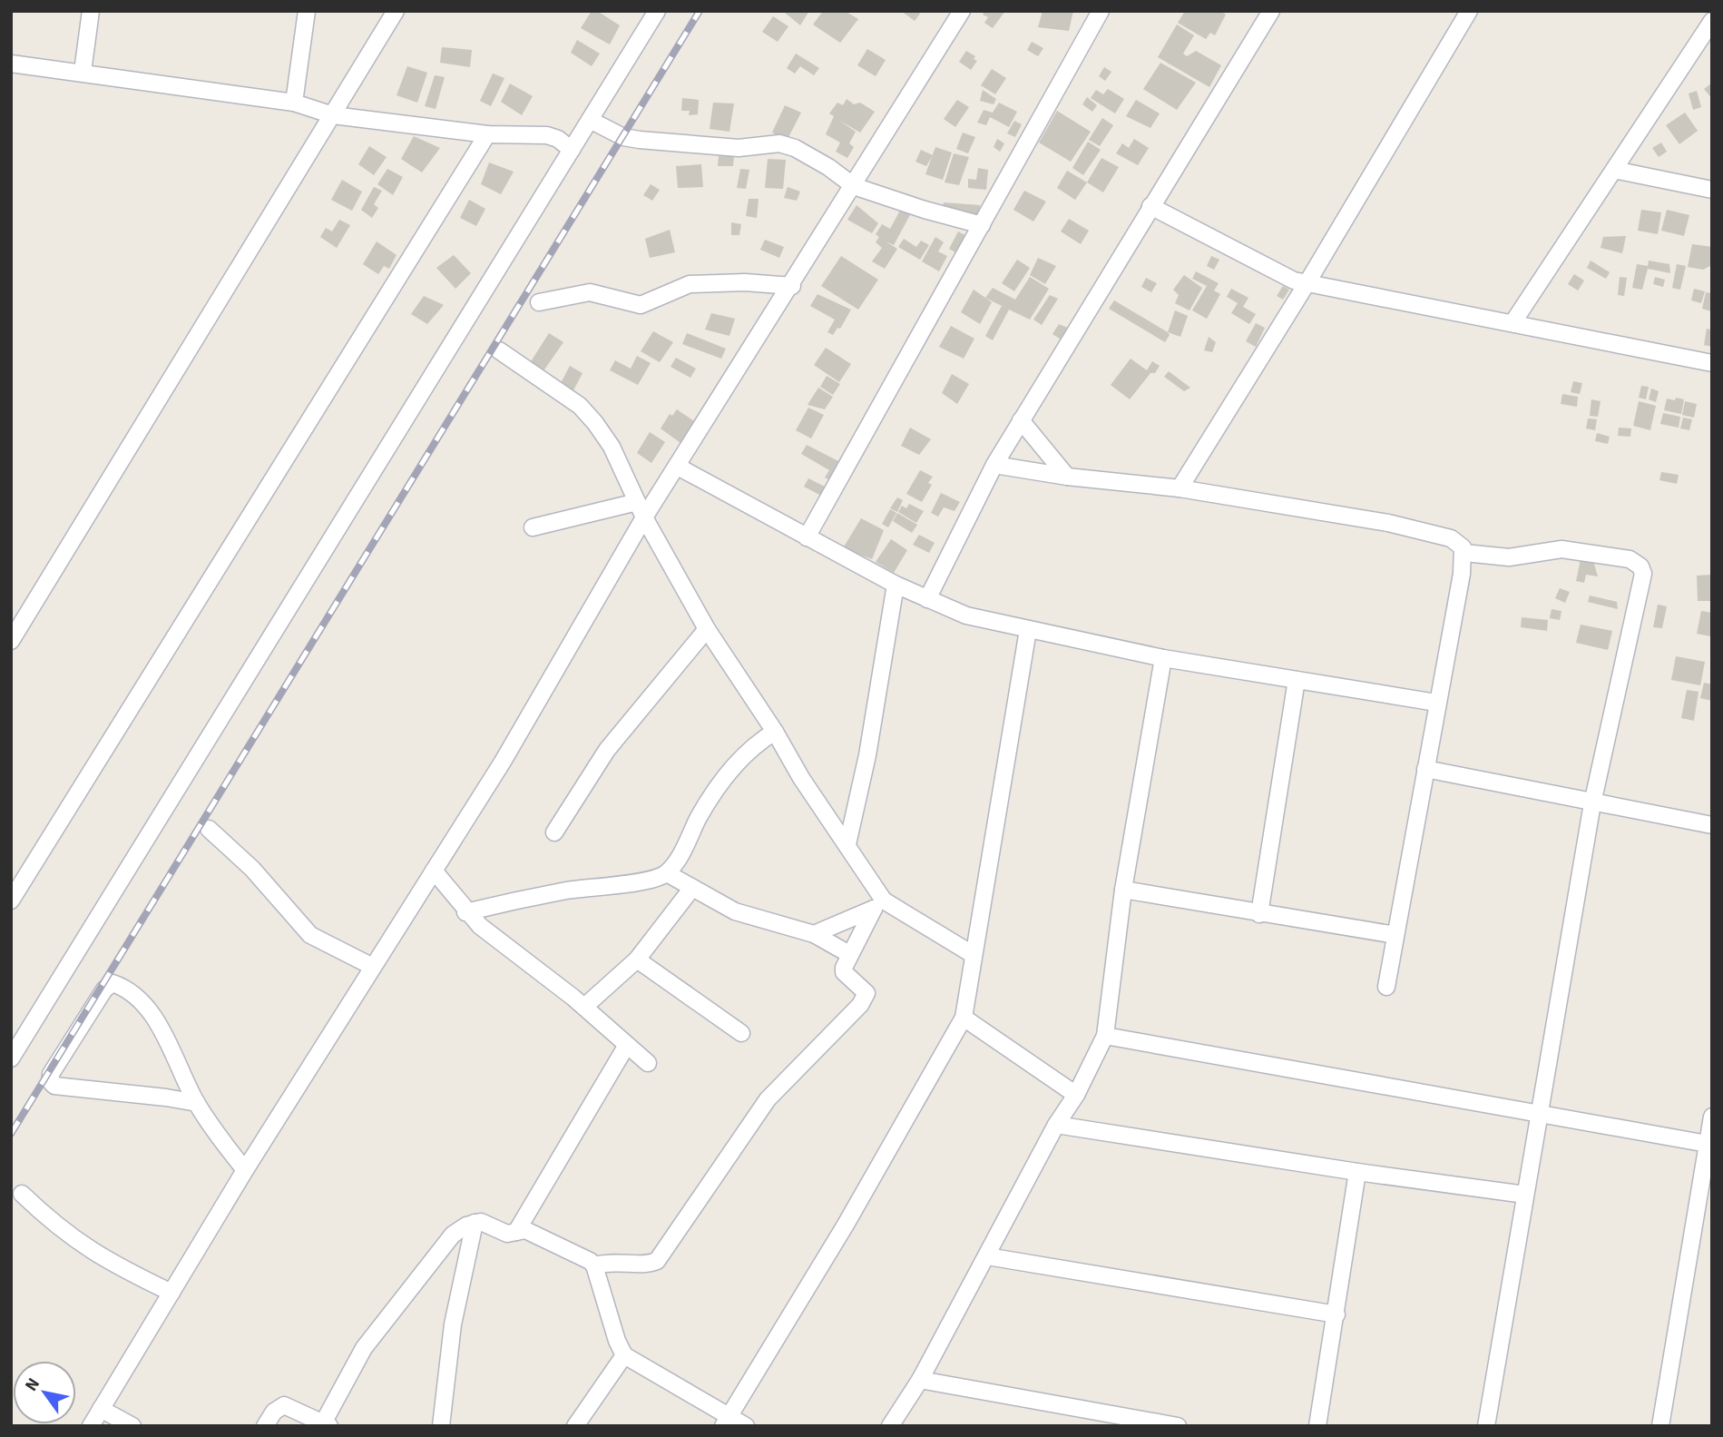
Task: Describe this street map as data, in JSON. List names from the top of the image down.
{
  "north": "top left"
}
